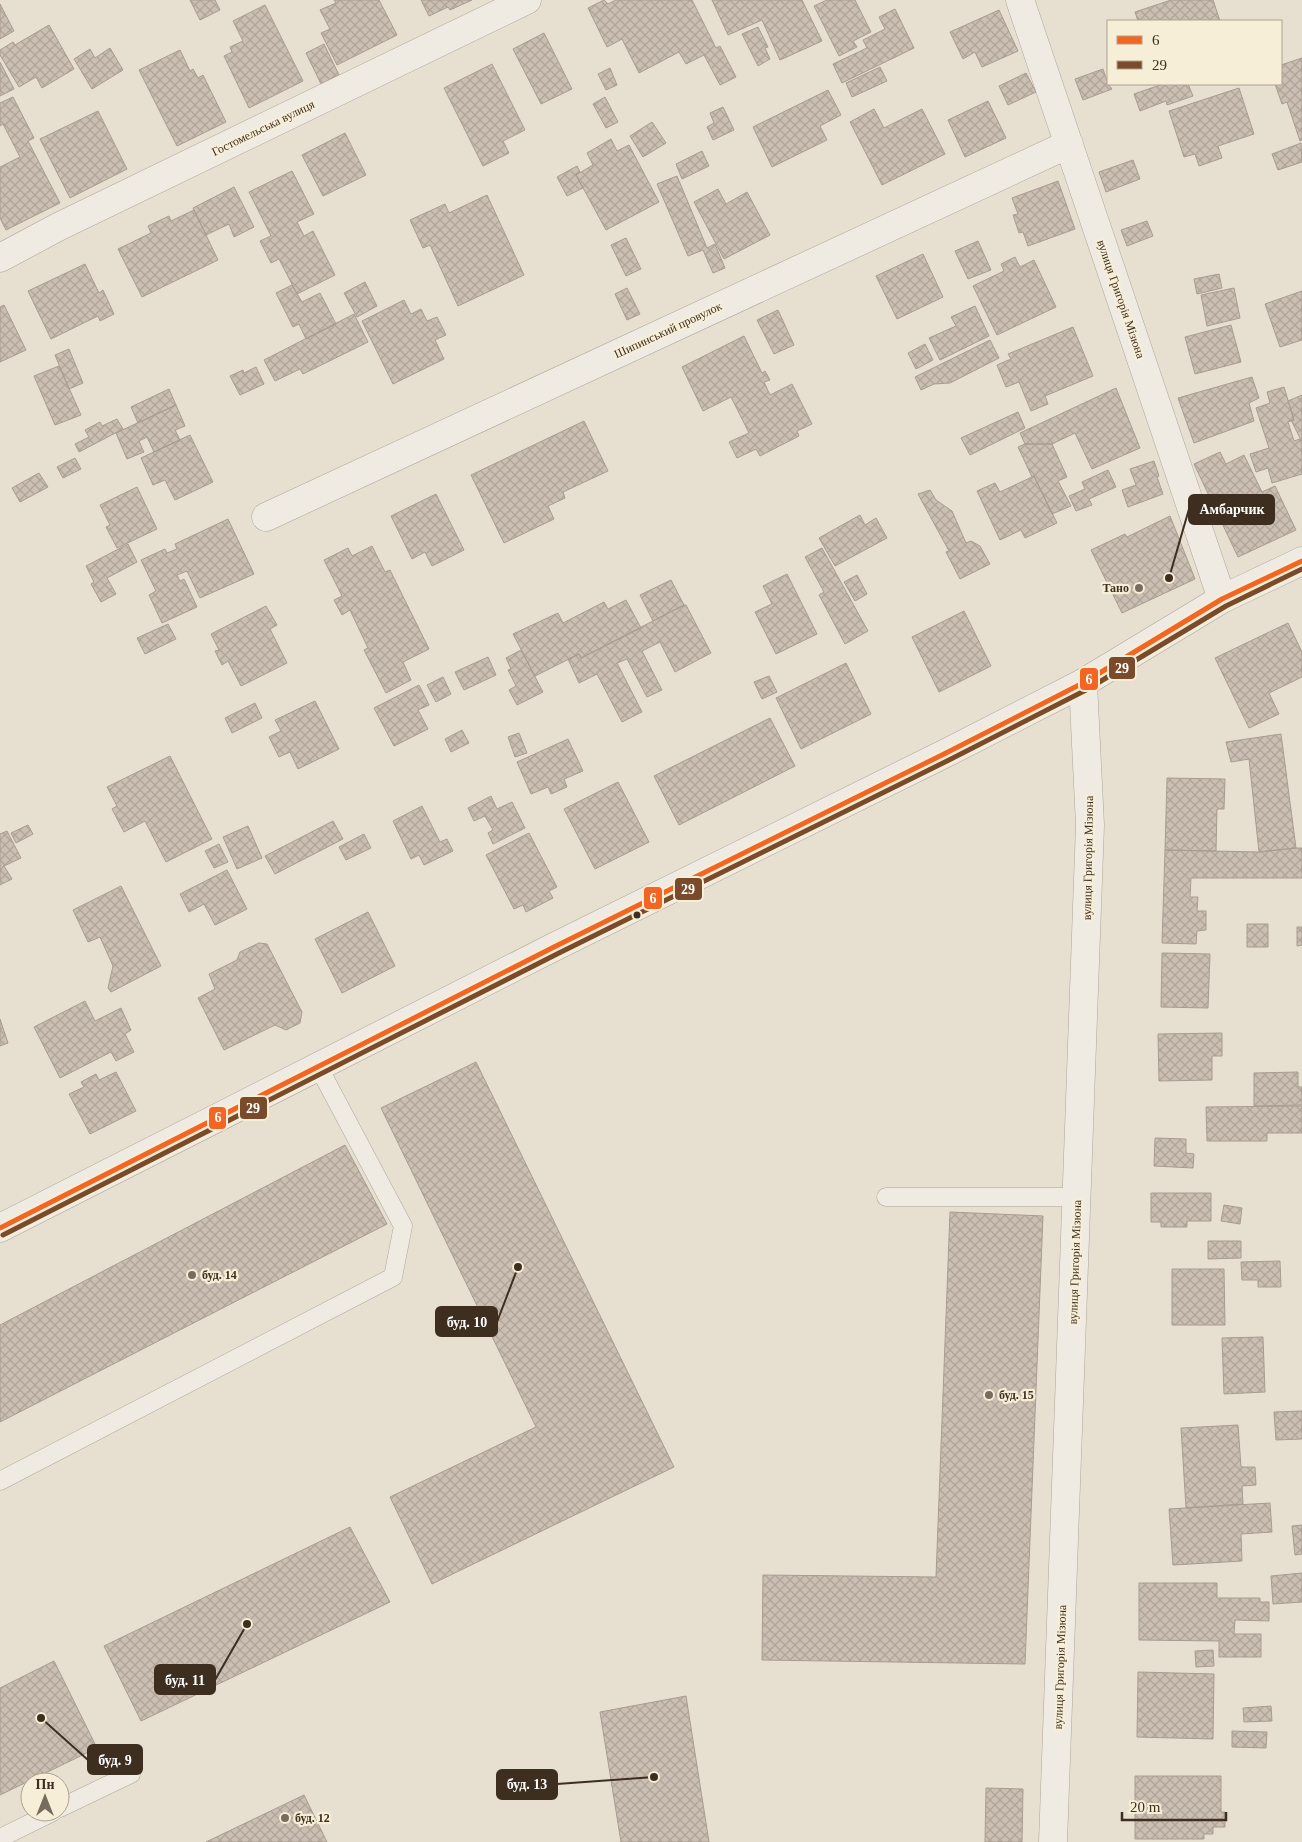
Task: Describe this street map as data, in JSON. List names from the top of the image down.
{
  "streets": {
    "street": ["Гостомельська вулиця", "вулиця Григорія Мізюна", "Шипинський провулок"]
  },
  "crossings": [
    ["вулиця Григорія Мізюна", "Шипинський провулок"]
  ],
  "places": [
    "Амбарчик",
    "Тано",
    "буд. 10",
    "буд. 14",
    "буд. 15",
    "буд. 11",
    "буд. 9",
    "буд. 13",
    "буд. 12"
  ],
  "lines": ["transit line 6", "transit line 29"],
  "legend": ["6", "29"],
  "scale_bar": "20 m",
  "north": "top"
}
